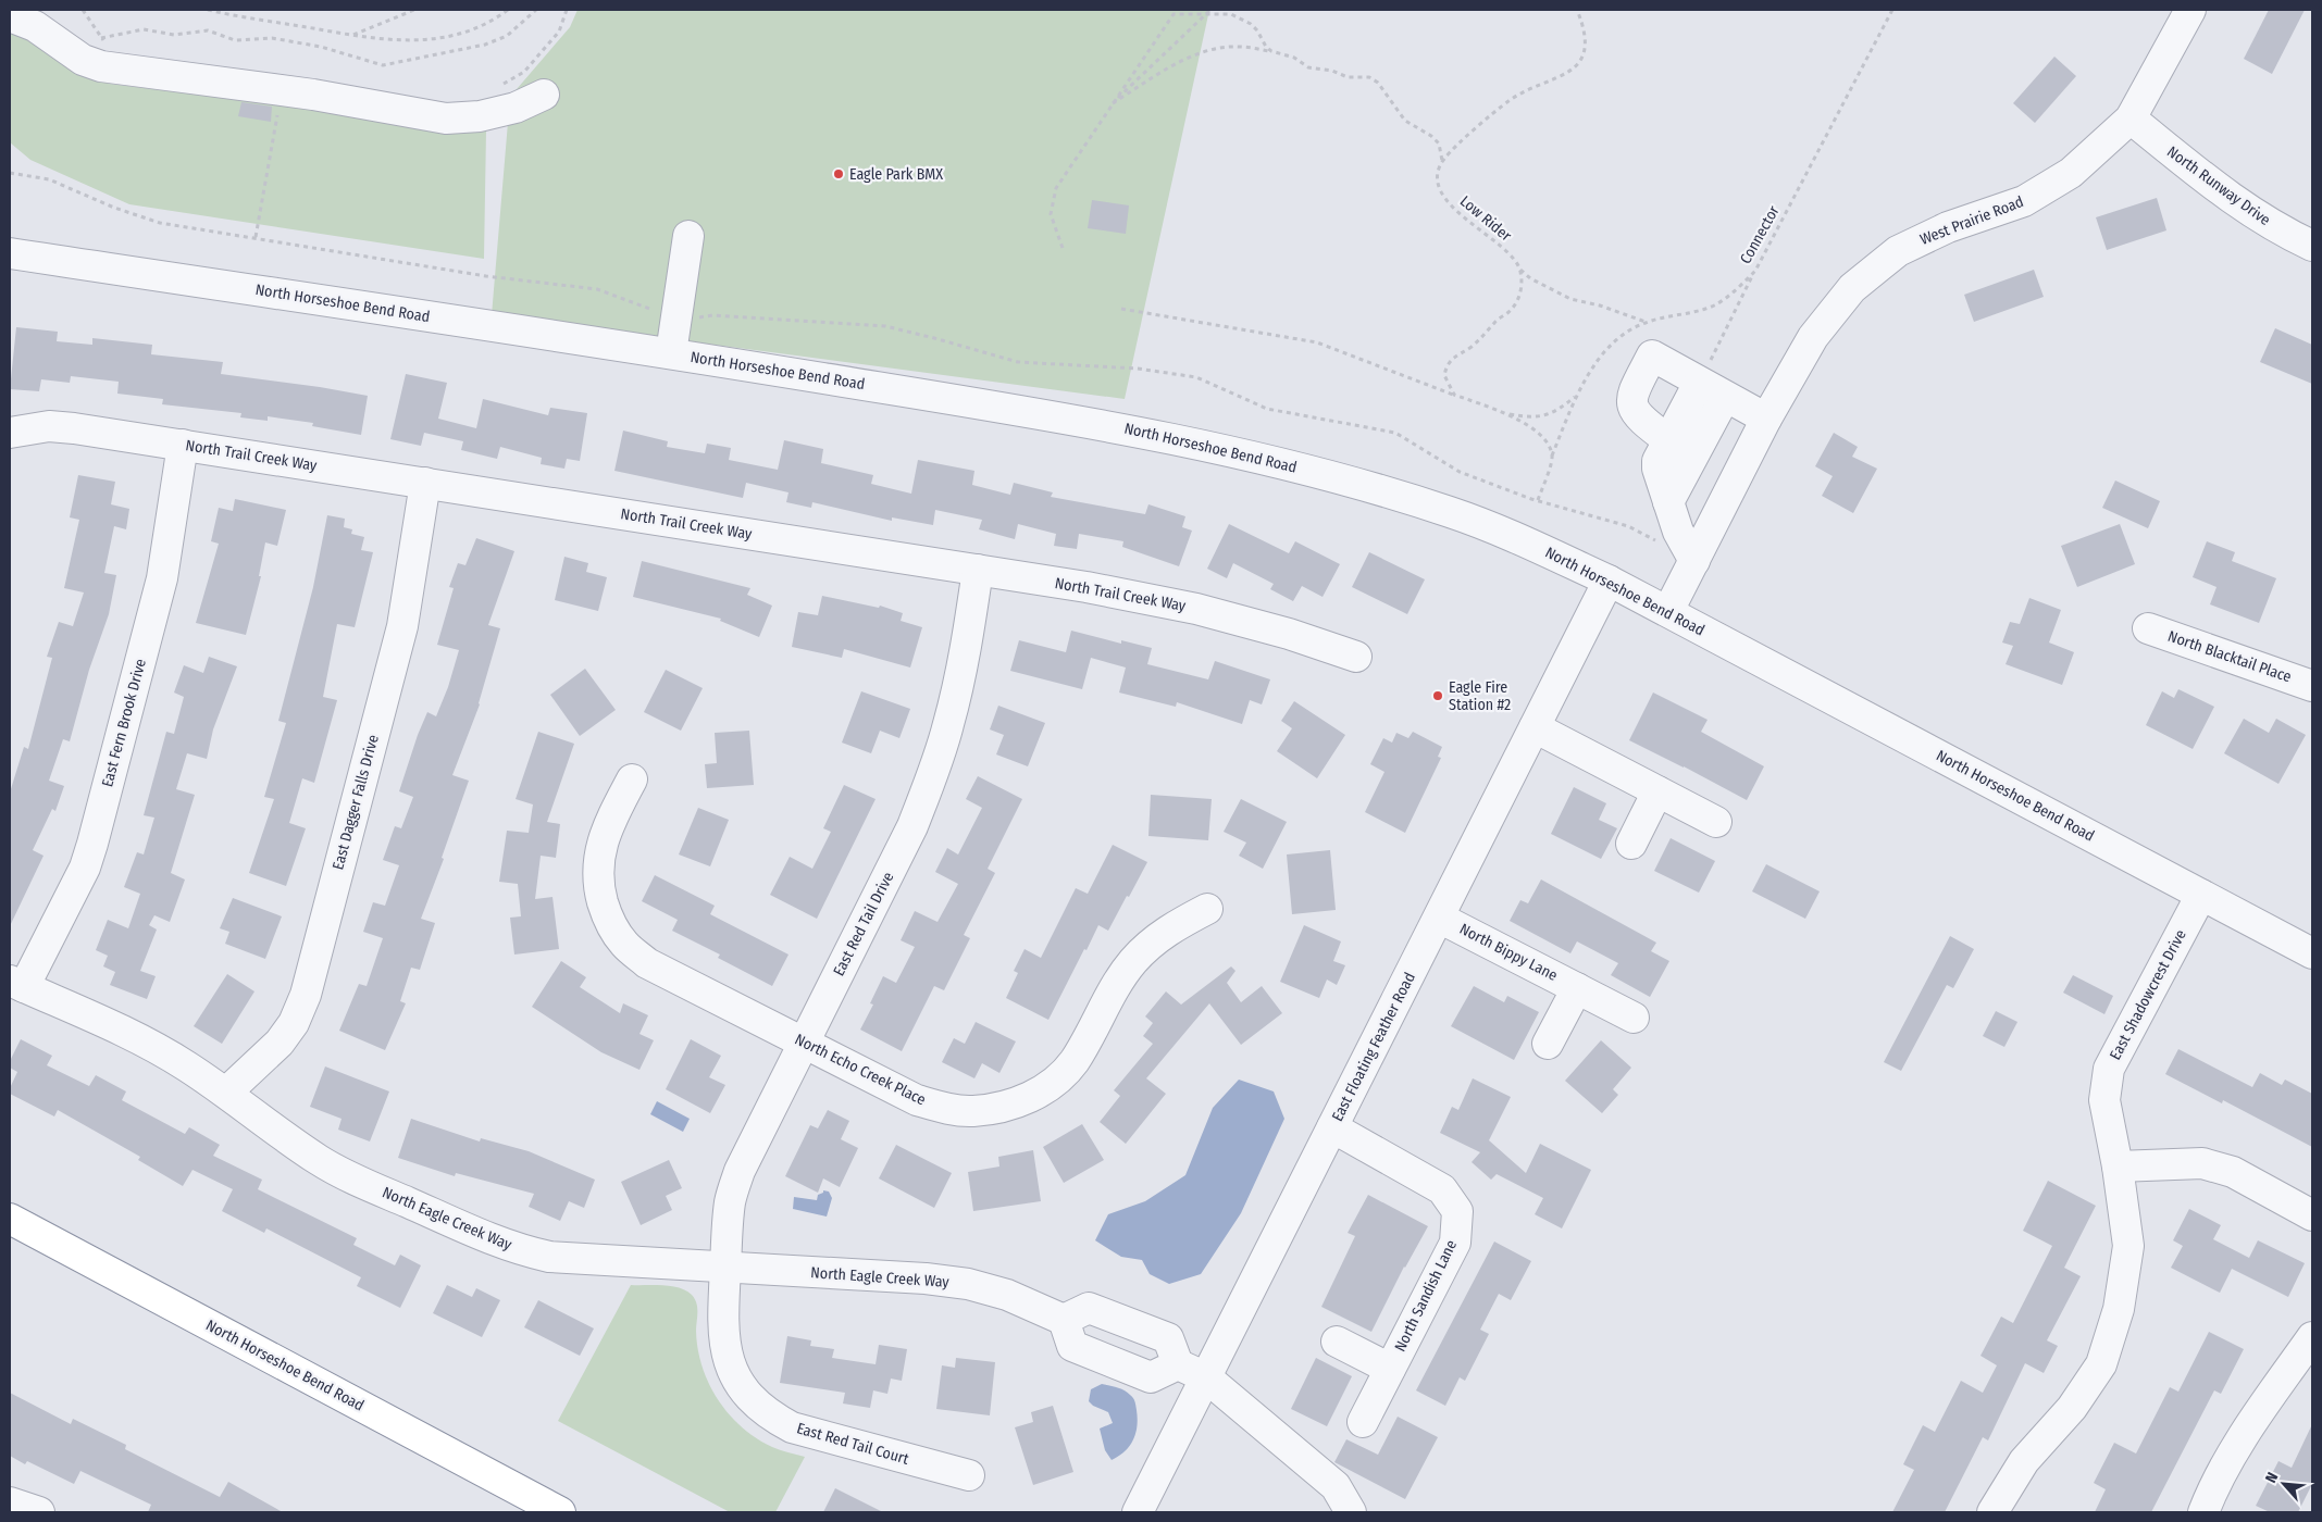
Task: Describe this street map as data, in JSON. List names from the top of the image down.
{
  "streets": {
    "highway": ["North Horseshoe Bend Road"],
    "street": [
      "North Runway Drive",
      "West Prairie Road",
      "North Trail Creek Way",
      "North Blacktail Place",
      "East Fern Brook Drive",
      "East Dagger Falls Drive",
      "East Red Tail Drive",
      "North Bippy Lane",
      "East Shadowcrest Drive",
      "East Floating Feather Road",
      "North Echo Creek Place",
      "North Eagle Creek Way",
      "North Sandish Lane",
      "East Red Tail Court"
    ],
    "path": ["Low Rider", "Connector"]
  },
  "crossings": [
    ["North Runway Drive", "West Prairie Road"],
    ["Low Rider", "Connector"],
    ["West Prairie Road", "North Horseshoe Bend Road"],
    ["North Horseshoe Bend Road", "East Shadowcrest Drive"],
    ["North Horseshoe Bend Road", "East Floating Feather Road"],
    ["North Trail Creek Way", "East Fern Brook Drive"],
    ["North Trail Creek Way", "East Dagger Falls Drive"],
    ["North Trail Creek Way", "East Red Tail Drive"],
    ["East Fern Brook Drive", "North Eagle Creek Way"],
    ["East Dagger Falls Drive", "North Eagle Creek Way"],
    ["East Red Tail Drive", "North Echo Creek Place"],
    ["East Red Tail Drive", "North Eagle Creek Way"],
    ["East Red Tail Drive", "East Red Tail Court"],
    ["North Bippy Lane", "East Floating Feather Road"],
    ["East Floating Feather Road", "North Sandish Lane"],
    ["North Eagle Creek Way", "East Red Tail Court"]
  ],
  "places": ["Eagle Park BMX", "Eagle Fire Station #2"],
  "north": "top left"
}
